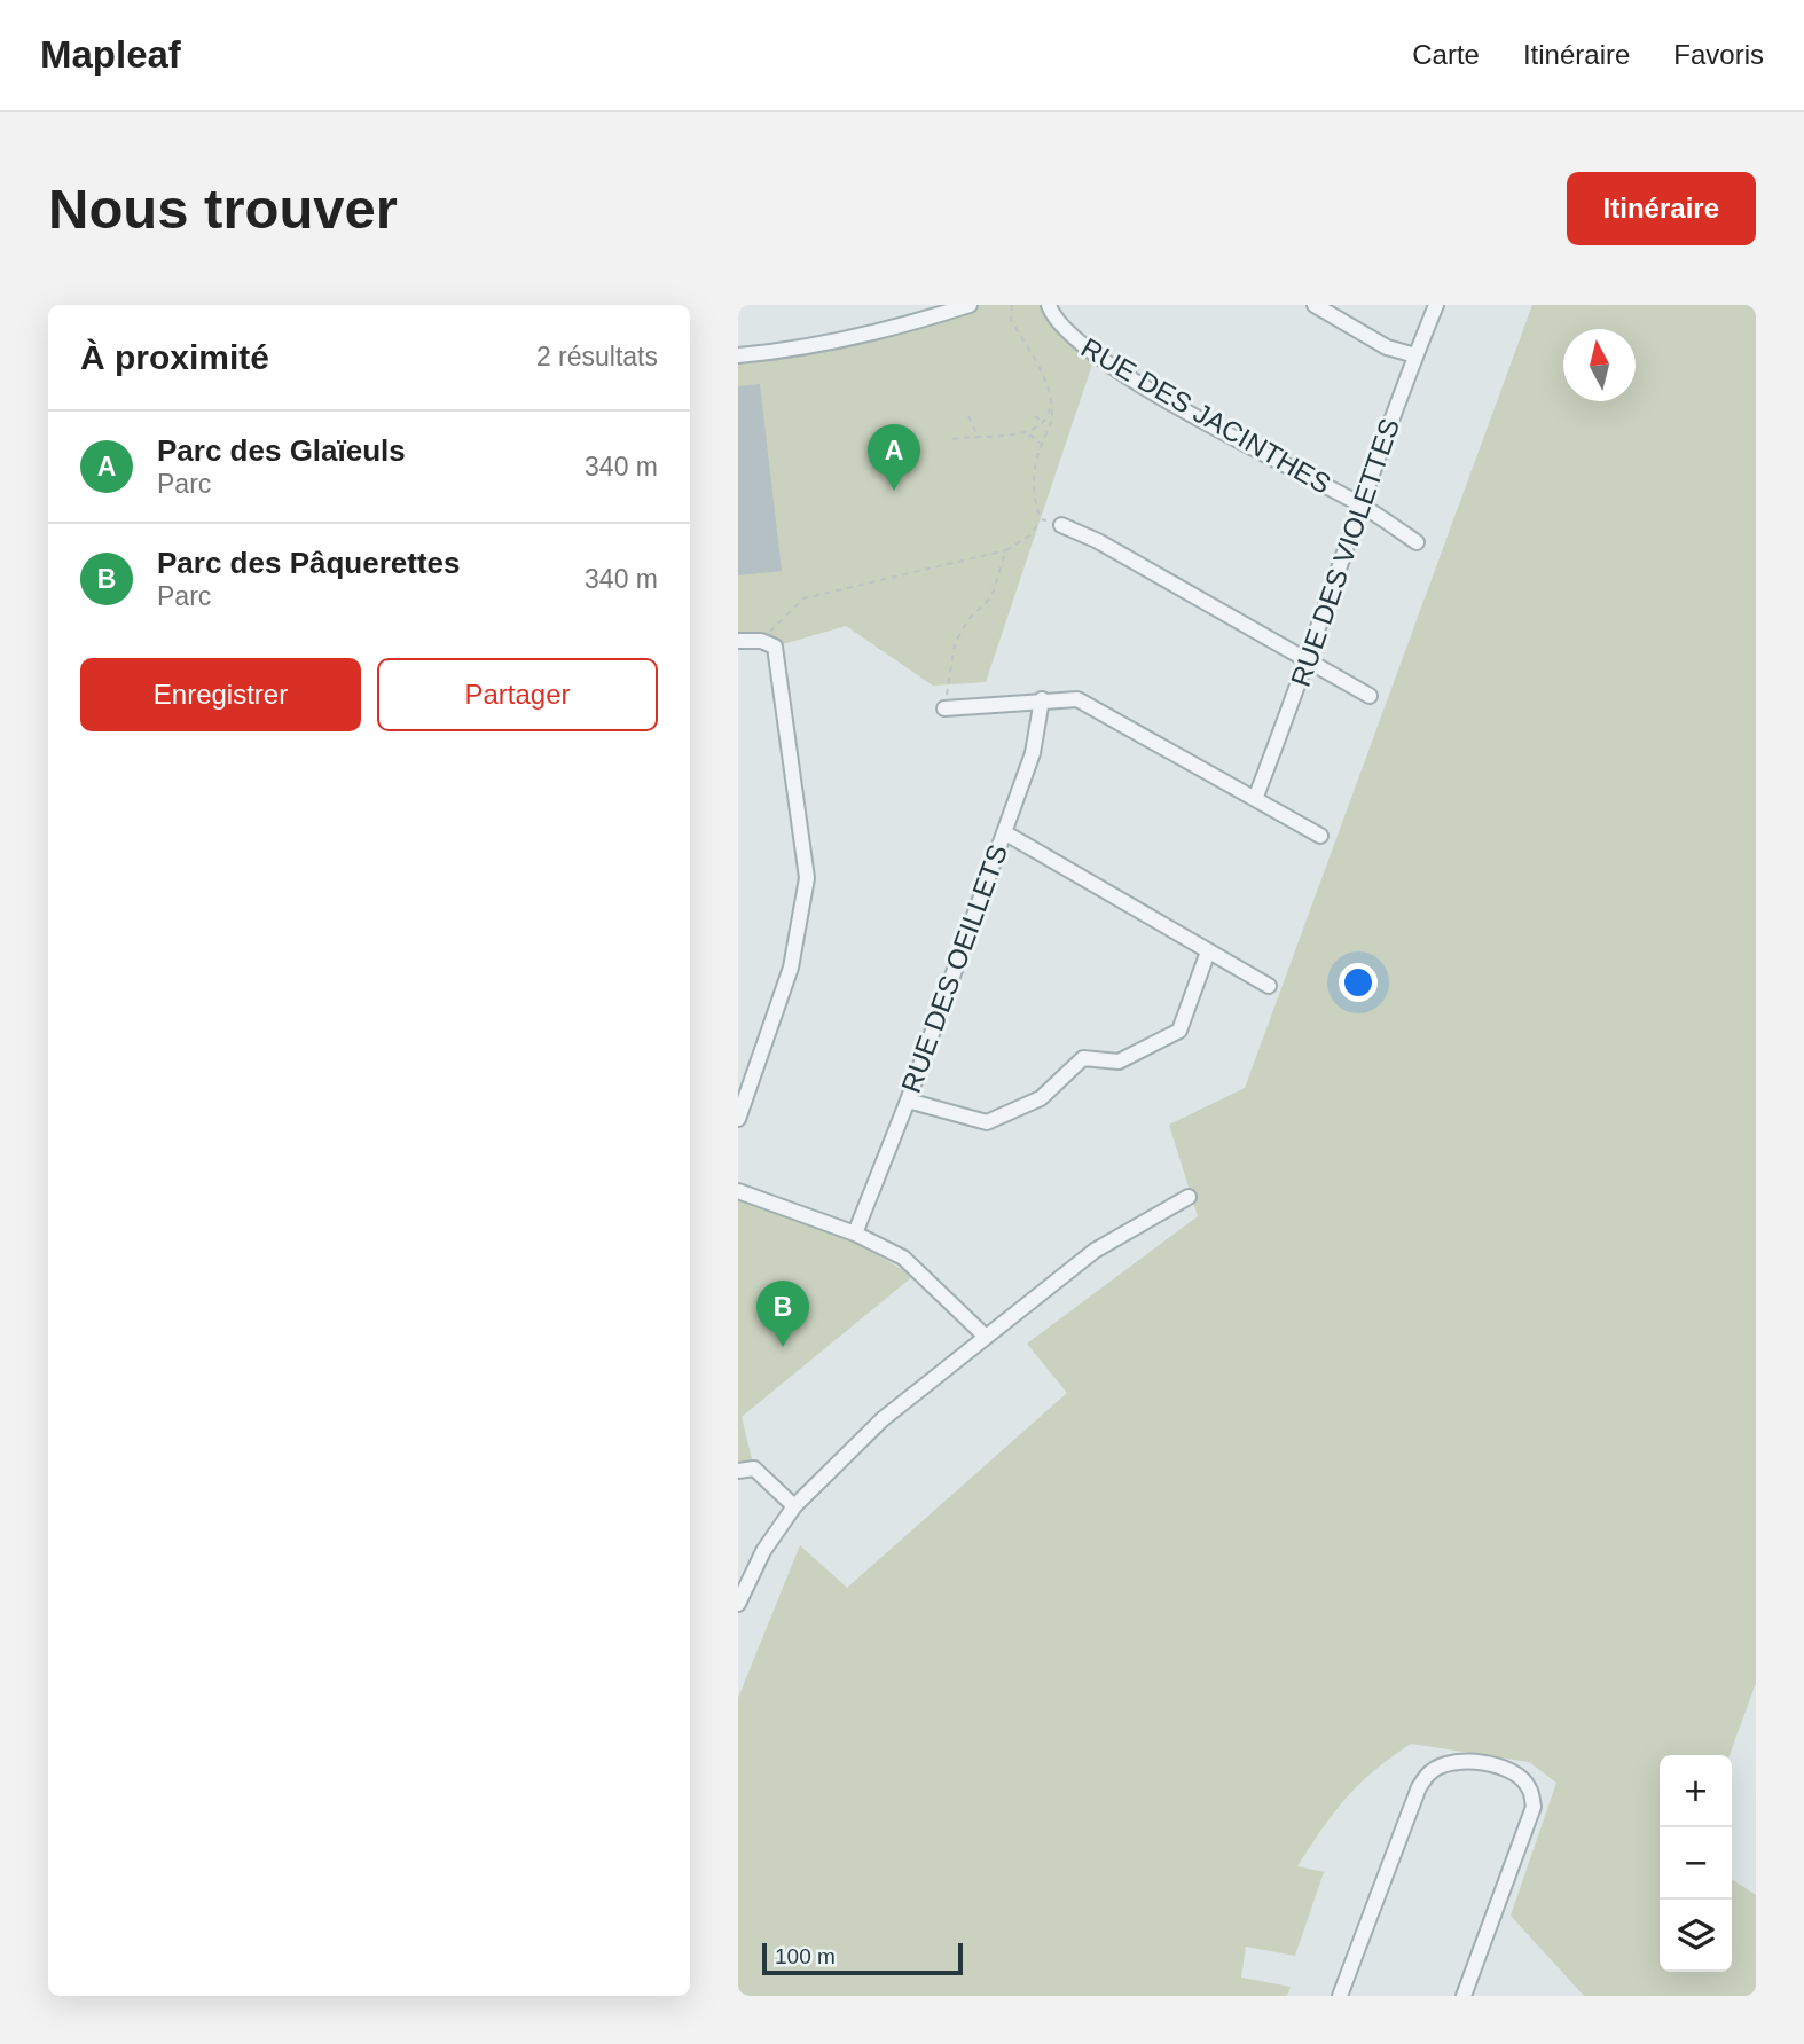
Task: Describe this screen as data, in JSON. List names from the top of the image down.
{
  "streets": {
    "street": ["RUE DES JACINTHES", "RUE DES VIOLETTES", "RUE DES OEILLETS"]
  },
  "crossings": [
    ["RUE DES JACINTHES", "RUE DES VIOLETTES"]
  ],
  "scale_bar": "100 m",
  "north": "top",
  "page": {
    "header": "Mapleaf",
    "nav": ["Carte", "Itinéraire", "Favoris"],
    "buttons": [
      "Itinéraire",
      ["Enregistrer", "Partager"]
    ],
    "title": "Nous trouver",
    "heading": ["À proximité", "2 résultats"],
    "list": [
      {
        "mark": "A",
        "name": "Parc des Glaïeuls",
        "note": "Parc",
        "value": "340 m"
      },
      {
        "mark": "B",
        "name": "Parc des Pâquerettes",
        "note": "Parc",
        "value": "340 m"
      }
    ],
    "pins": ["A", "B"],
    "map_buttons": ["+", "−"],
    "scale": "100 m"
  }
}
